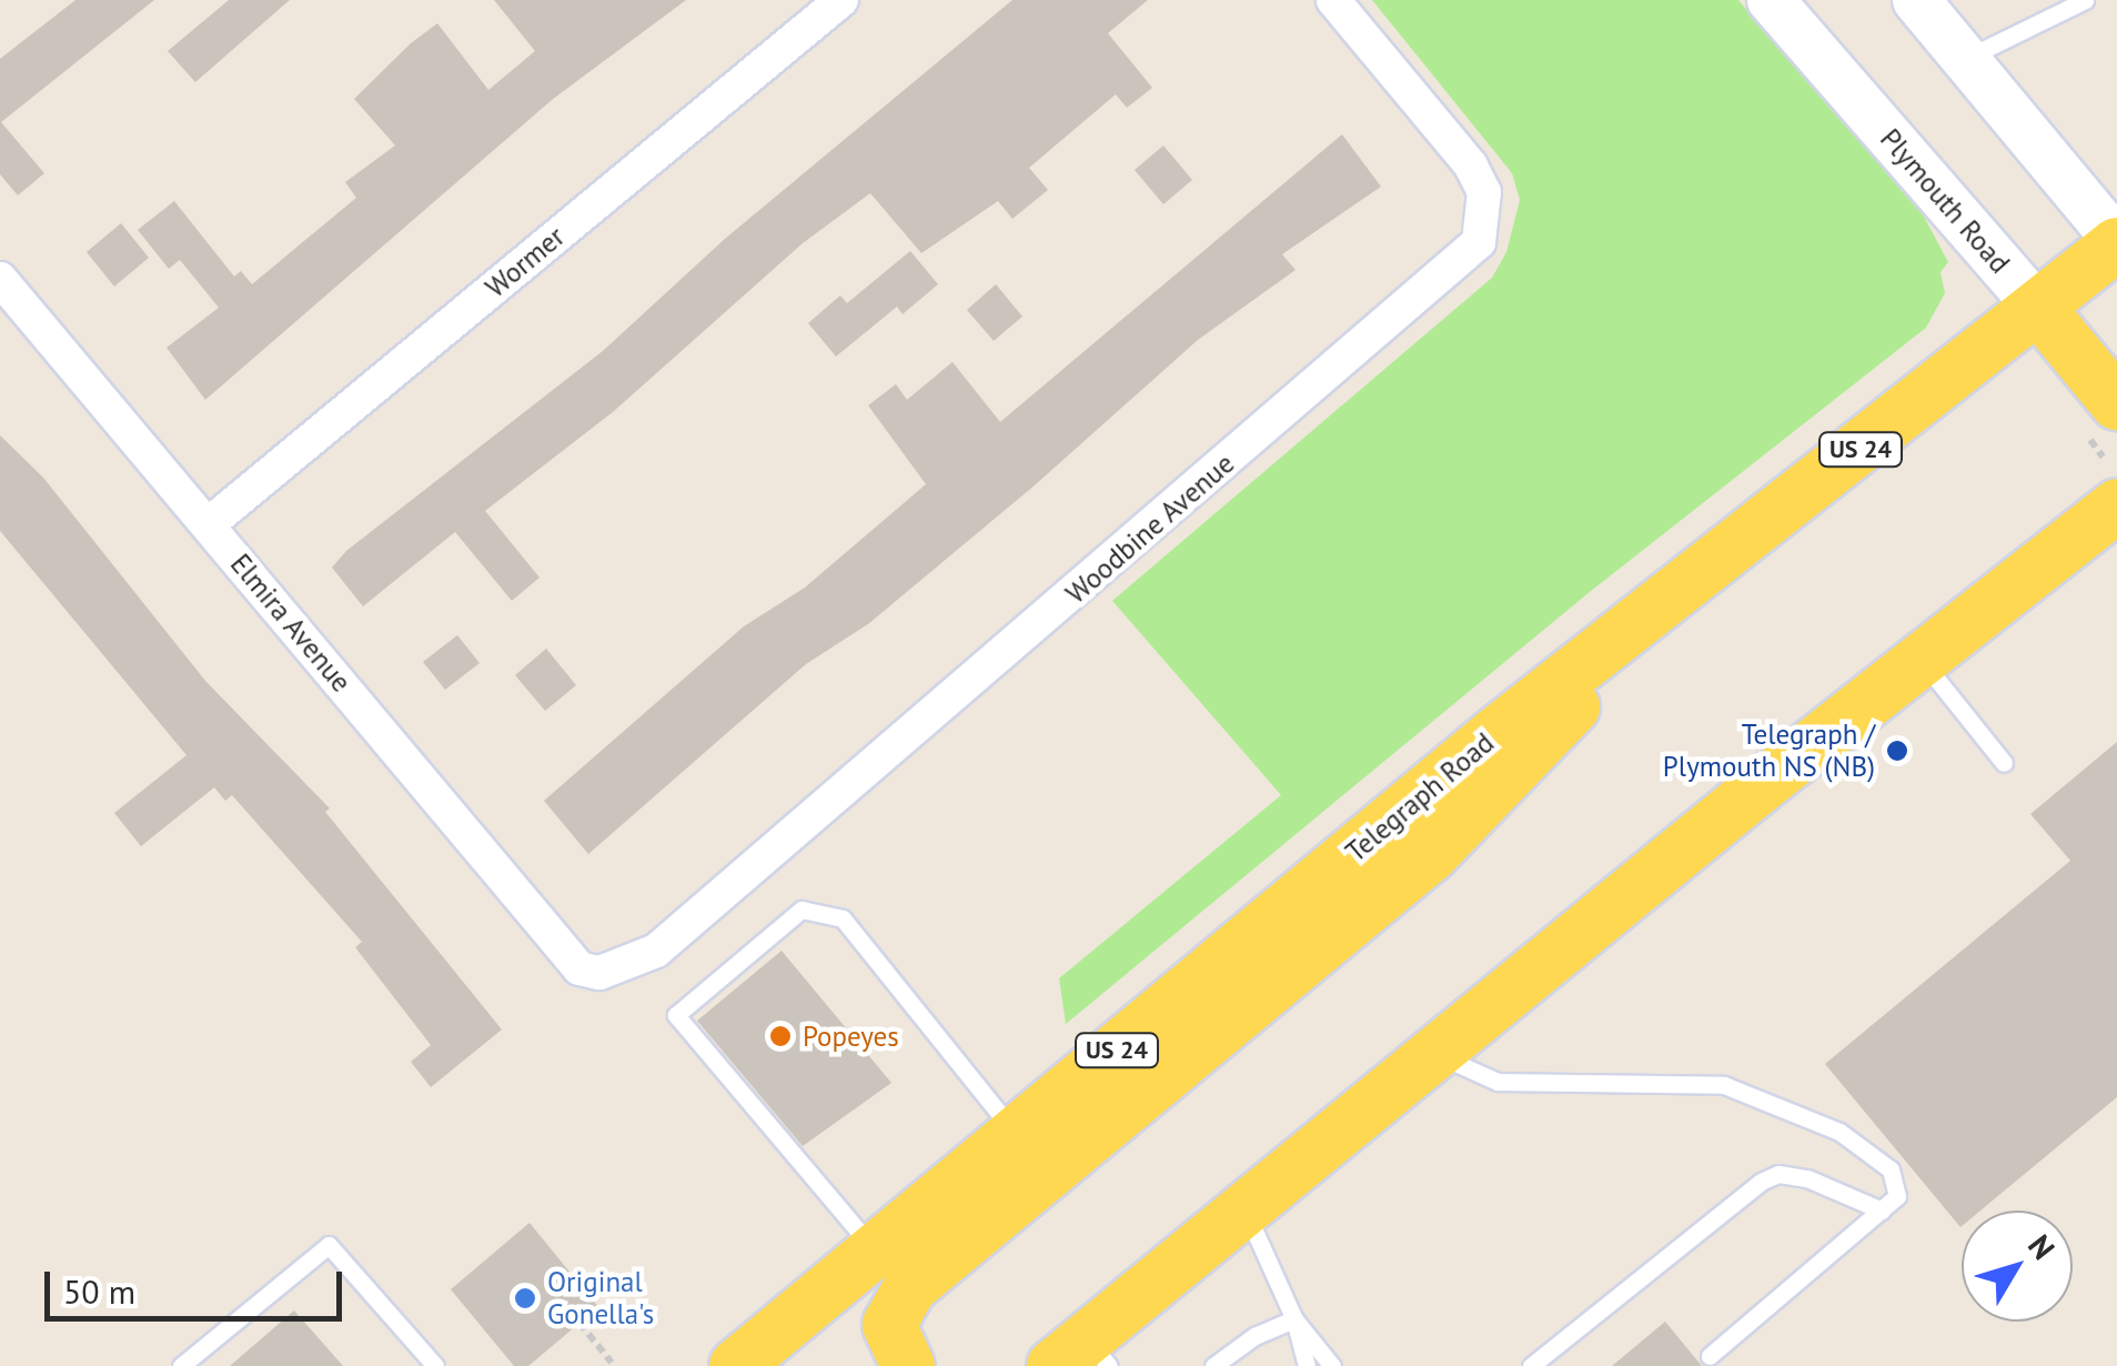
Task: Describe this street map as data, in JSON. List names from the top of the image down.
{
  "streets": {
    "main road": ["Plymouth Road", "US 24", "Telegraph Road"],
    "street": ["Wormer", "Woodbine Avenue", "Elmira Avenue"]
  },
  "crossings": [
    ["Plymouth Road", "Telegraph Road"],
    ["Wormer", "Elmira Avenue"],
    ["Woodbine Avenue", "Elmira Avenue"]
  ],
  "places": ["Telegraph / Plymouth NS (NB)", "Popeyes", "Original Gonella's"],
  "scale_bar": "50 m",
  "north": "top right"
}
